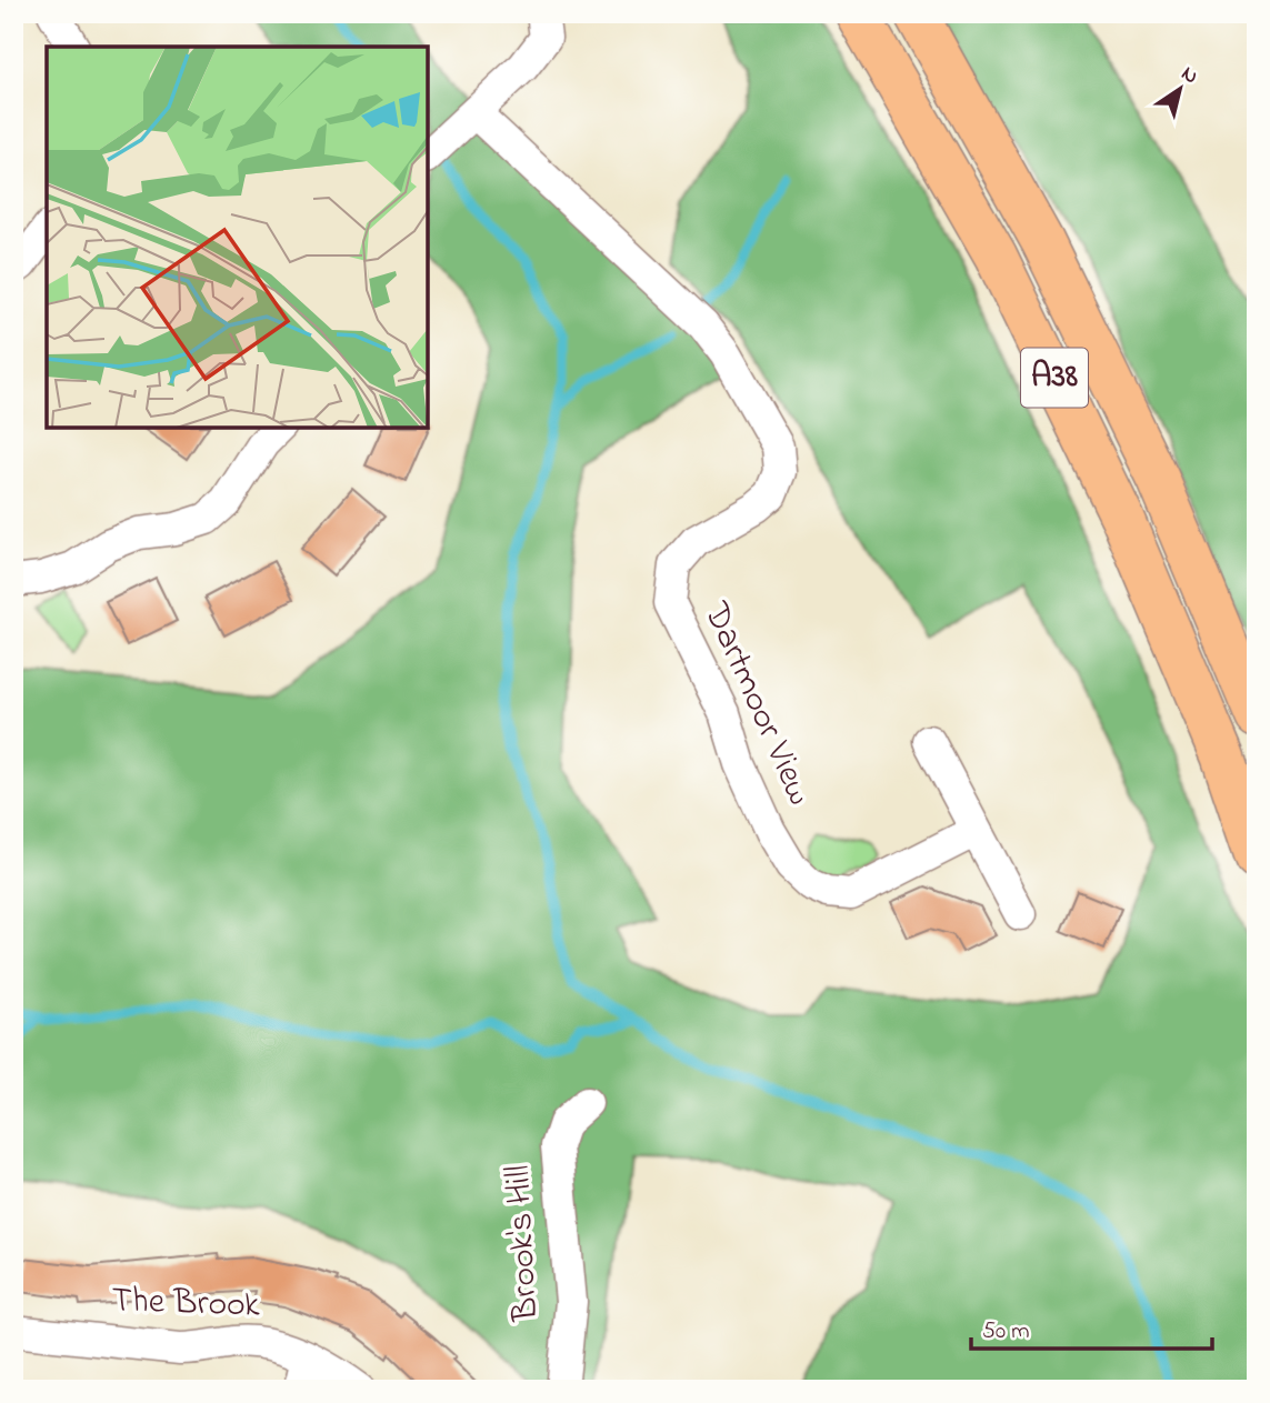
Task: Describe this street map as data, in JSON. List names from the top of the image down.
{
  "streets": {
    "highway": ["A38"],
    "street": ["Dartmoor View", "Brook's Hill", "The Brook"]
  },
  "scale_bar": "50 m",
  "north": "top right"
}
